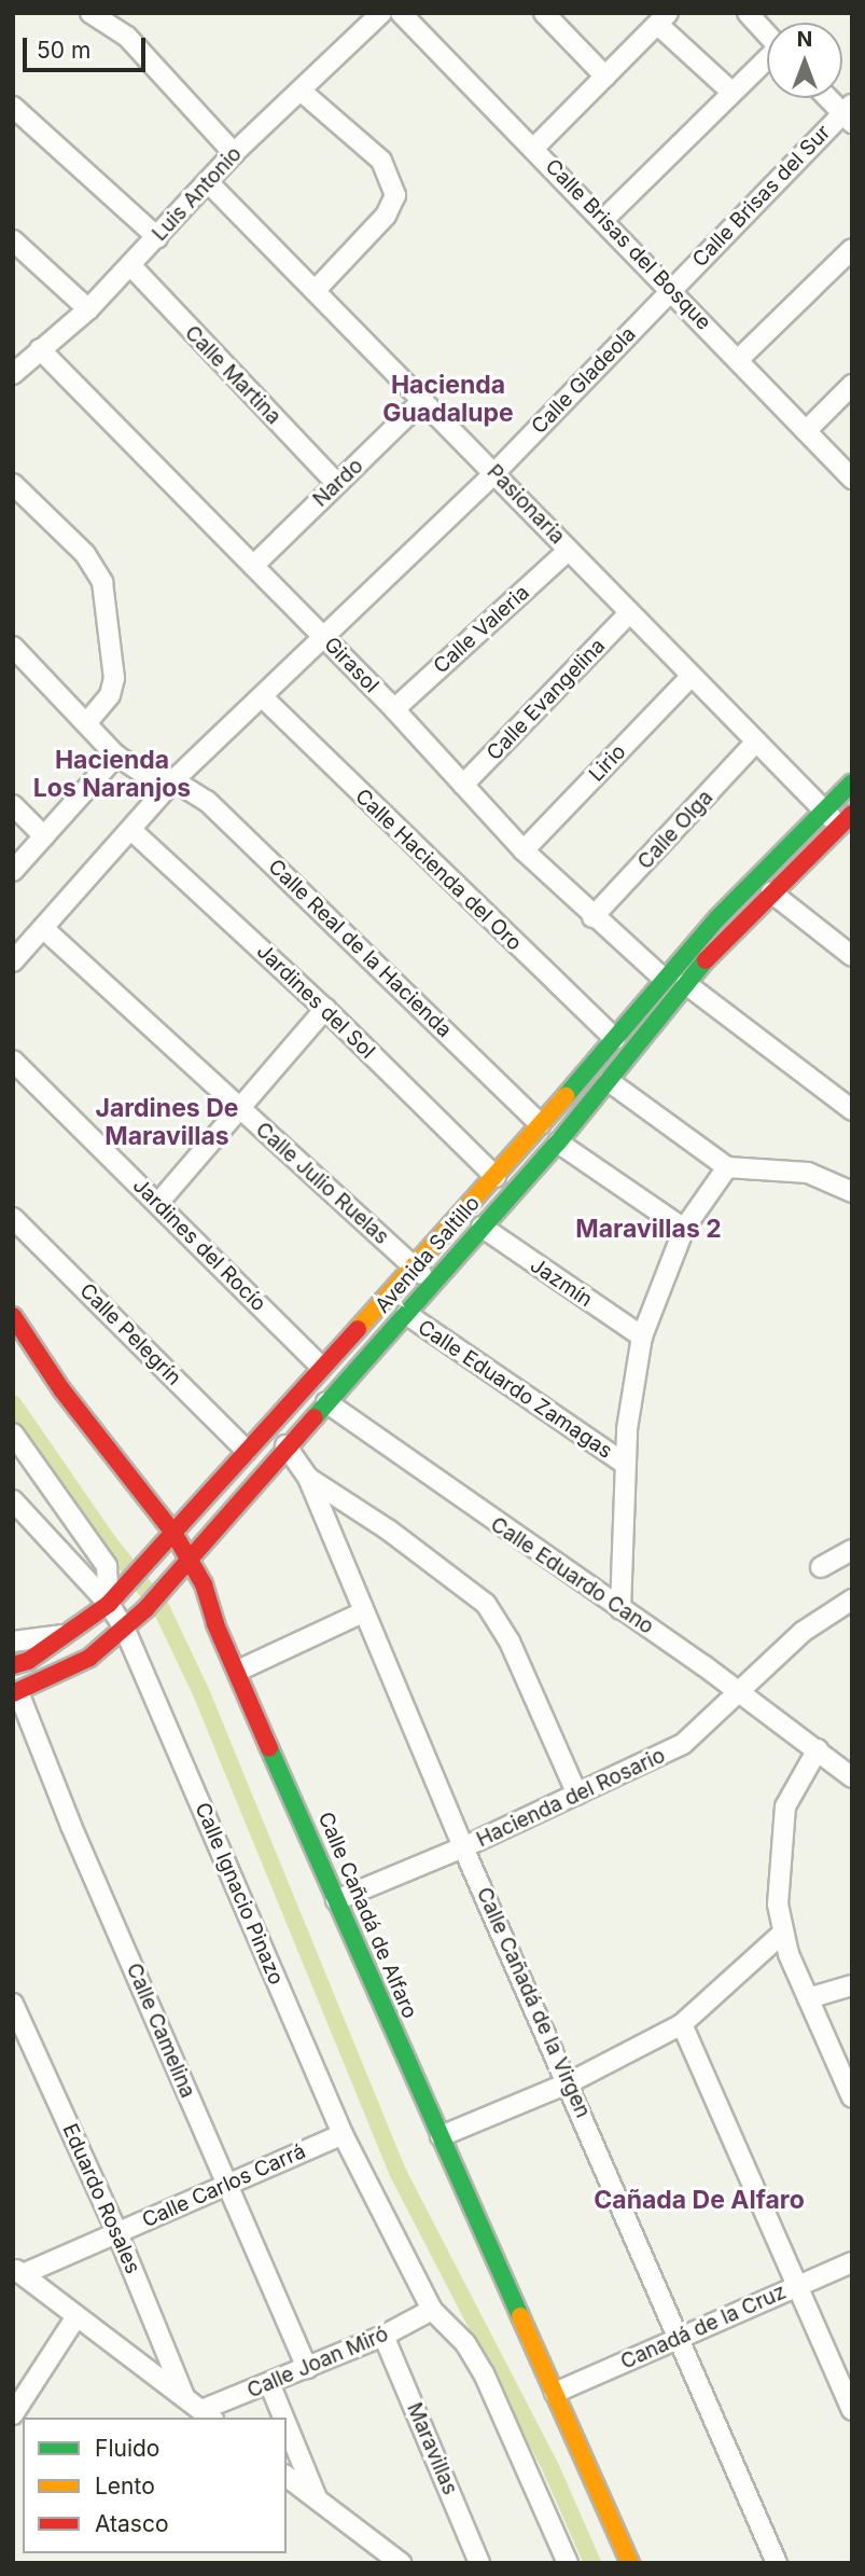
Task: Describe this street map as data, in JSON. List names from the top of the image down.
{
  "streets": {
    "street": [
      "Luis Antonio",
      "Calle Brisas del Sur",
      "Calle Brisas del Bosque",
      "Calle Martina",
      "Calle Gladeola",
      "Nardo",
      "Pasionaria",
      "Calle Valeria",
      "Girasol",
      "Calle Evangelina",
      "Lirio",
      "Calle Olga",
      "Calle Hacienda del Oro",
      "Calle Real de la Hacienda",
      "Jardines del Sol",
      "Calle Julio Ruelas",
      "Jardines del Rocío",
      "Avenida Saltillo",
      "Jazmín",
      "Calle Pelegrín",
      "Calle Eduardo Zamagas",
      "Calle Eduardo Cano",
      "Hacienda del Rosario",
      "Calle Ignacio Pinazo",
      "Calle Cañadá de Alfaro",
      "Calle Cañadá de la Virgen",
      "Calle Camelina",
      "Calle Carlos Carrá",
      "Eduardo Rosales",
      "Canadá de la Cruz",
      "Calle Joan Miró",
      "Maravillas"
    ]
  },
  "crossings": [
    ["Luis Antonio", "Calle Martina"],
    ["Luis Antonio", "Pasionaria"],
    ["Luis Antonio", "Girasol"],
    ["Calle Brisas del Sur", "Calle Brisas del Bosque"],
    ["Calle Brisas del Sur", "Calle Gladeola"],
    ["Calle Brisas del Bosque", "Calle Gladeola"],
    ["Calle Martina", "Nardo"],
    ["Calle Gladeola", "Pasionaria"],
    ["Calle Gladeola", "Girasol"],
    ["Calle Gladeola", "Calle Hacienda del Oro"],
    ["Calle Gladeola", "Calle Real de la Hacienda"],
    ["Calle Gladeola", "Jardines del Sol"],
    ["Calle Gladeola", "Calle Julio Ruelas"],
    ["Nardo", "Pasionaria"],
    ["Nardo", "Girasol"],
    ["Pasionaria", "Calle Valeria"],
    ["Pasionaria", "Calle Evangelina"],
    ["Pasionaria", "Lirio"],
    ["Pasionaria", "Calle Olga"],
    ["Pasionaria", "Avenida Saltillo"],
    ["Calle Valeria", "Girasol"],
    ["Girasol", "Calle Evangelina"],
    ["Girasol", "Lirio"],
    ["Girasol", "Calle Olga"],
    ["Girasol", "Avenida Saltillo"],
    ["Calle Hacienda del Oro", "Avenida Saltillo"],
    ["Calle Real de la Hacienda", "Avenida Saltillo"],
    ["Jardines del Sol", "Avenida Saltillo"],
    ["Calle Julio Ruelas", "Avenida Saltillo"],
    ["Jardines del Rocío", "Avenida Saltillo"],
    ["Avenida Saltillo", "Jazmín"],
    ["Avenida Saltillo", "Calle Pelegrín"],
    ["Avenida Saltillo", "Calle Eduardo Zamagas"],
    ["Avenida Saltillo", "Calle Eduardo Cano"],
    ["Avenida Saltillo", "Calle Ignacio Pinazo"],
    ["Avenida Saltillo", "Calle Cañadá de Alfaro"],
    ["Avenida Saltillo", "Calle Cañadá de la Virgen"],
    ["Avenida Saltillo", "Calle Camelina"],
    ["Calle Eduardo Cano", "Hacienda del Rosario"],
    ["Hacienda del Rosario", "Calle Cañadá de Alfaro"],
    ["Hacienda del Rosario", "Calle Cañadá de la Virgen"],
    ["Calle Ignacio Pinazo", "Calle Carlos Carrá"],
    ["Calle Ignacio Pinazo", "Calle Joan Miró"],
    ["Calle Cañadá de Alfaro", "Canadá de la Cruz"],
    ["Calle Cañadá de la Virgen", "Canadá de la Cruz"],
    ["Calle Camelina", "Calle Carlos Carrá"],
    ["Calle Camelina", "Calle Joan Miró"],
    ["Calle Carlos Carrá", "Eduardo Rosales"],
    ["Calle Joan Miró", "Maravillas"]
  ],
  "districts": [
    "Hacienda Guadalupe",
    "Hacienda Los Naranjos",
    "Jardines De Maravillas",
    "Maravillas 2",
    "Cañada De Alfaro"
  ],
  "legend": ["Fluido", "Lento", "Atasco"],
  "scale_bar": "50 m",
  "north": "top"
}
